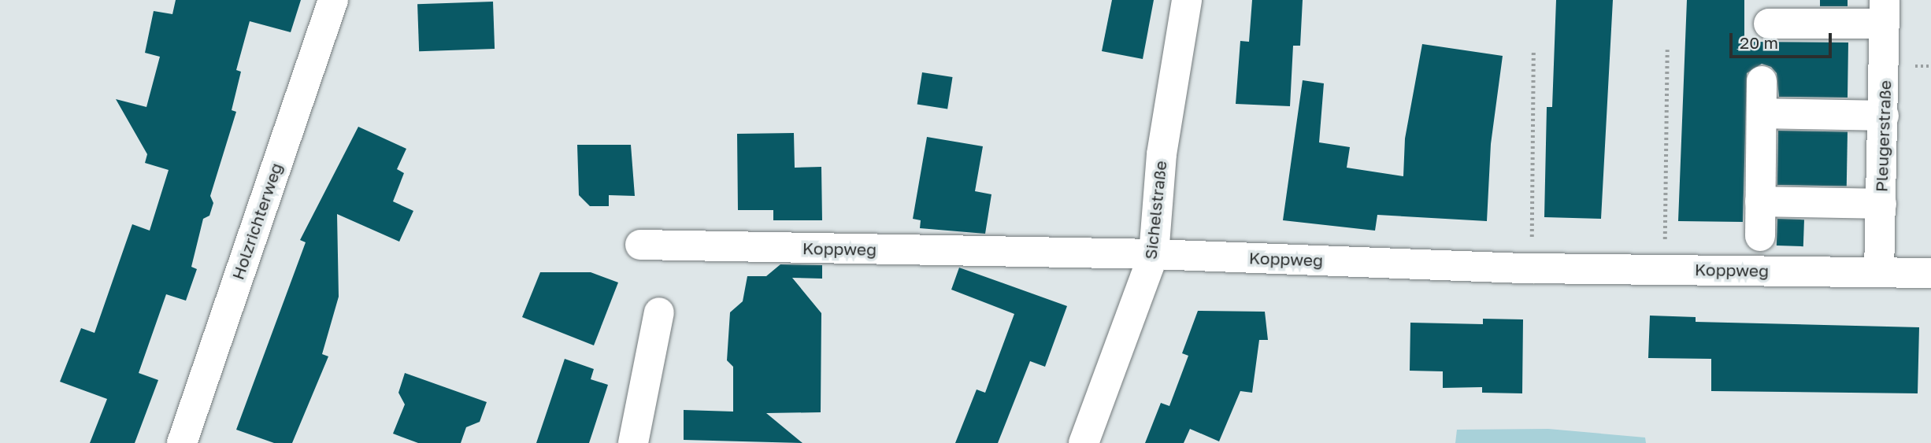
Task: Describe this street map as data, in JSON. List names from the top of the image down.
{
  "streets": {
    "street": [
      "Pleugerstraße",
      "Sichelstraße",
      "Holzrichterweg",
      "Koppweg"
    ]
  },
  "crossings": [
    ["Pleugerstraße", "Koppweg"],
    ["Sichelstraße", "Koppweg"]
  ],
  "scale_bar": "20 m"
}
